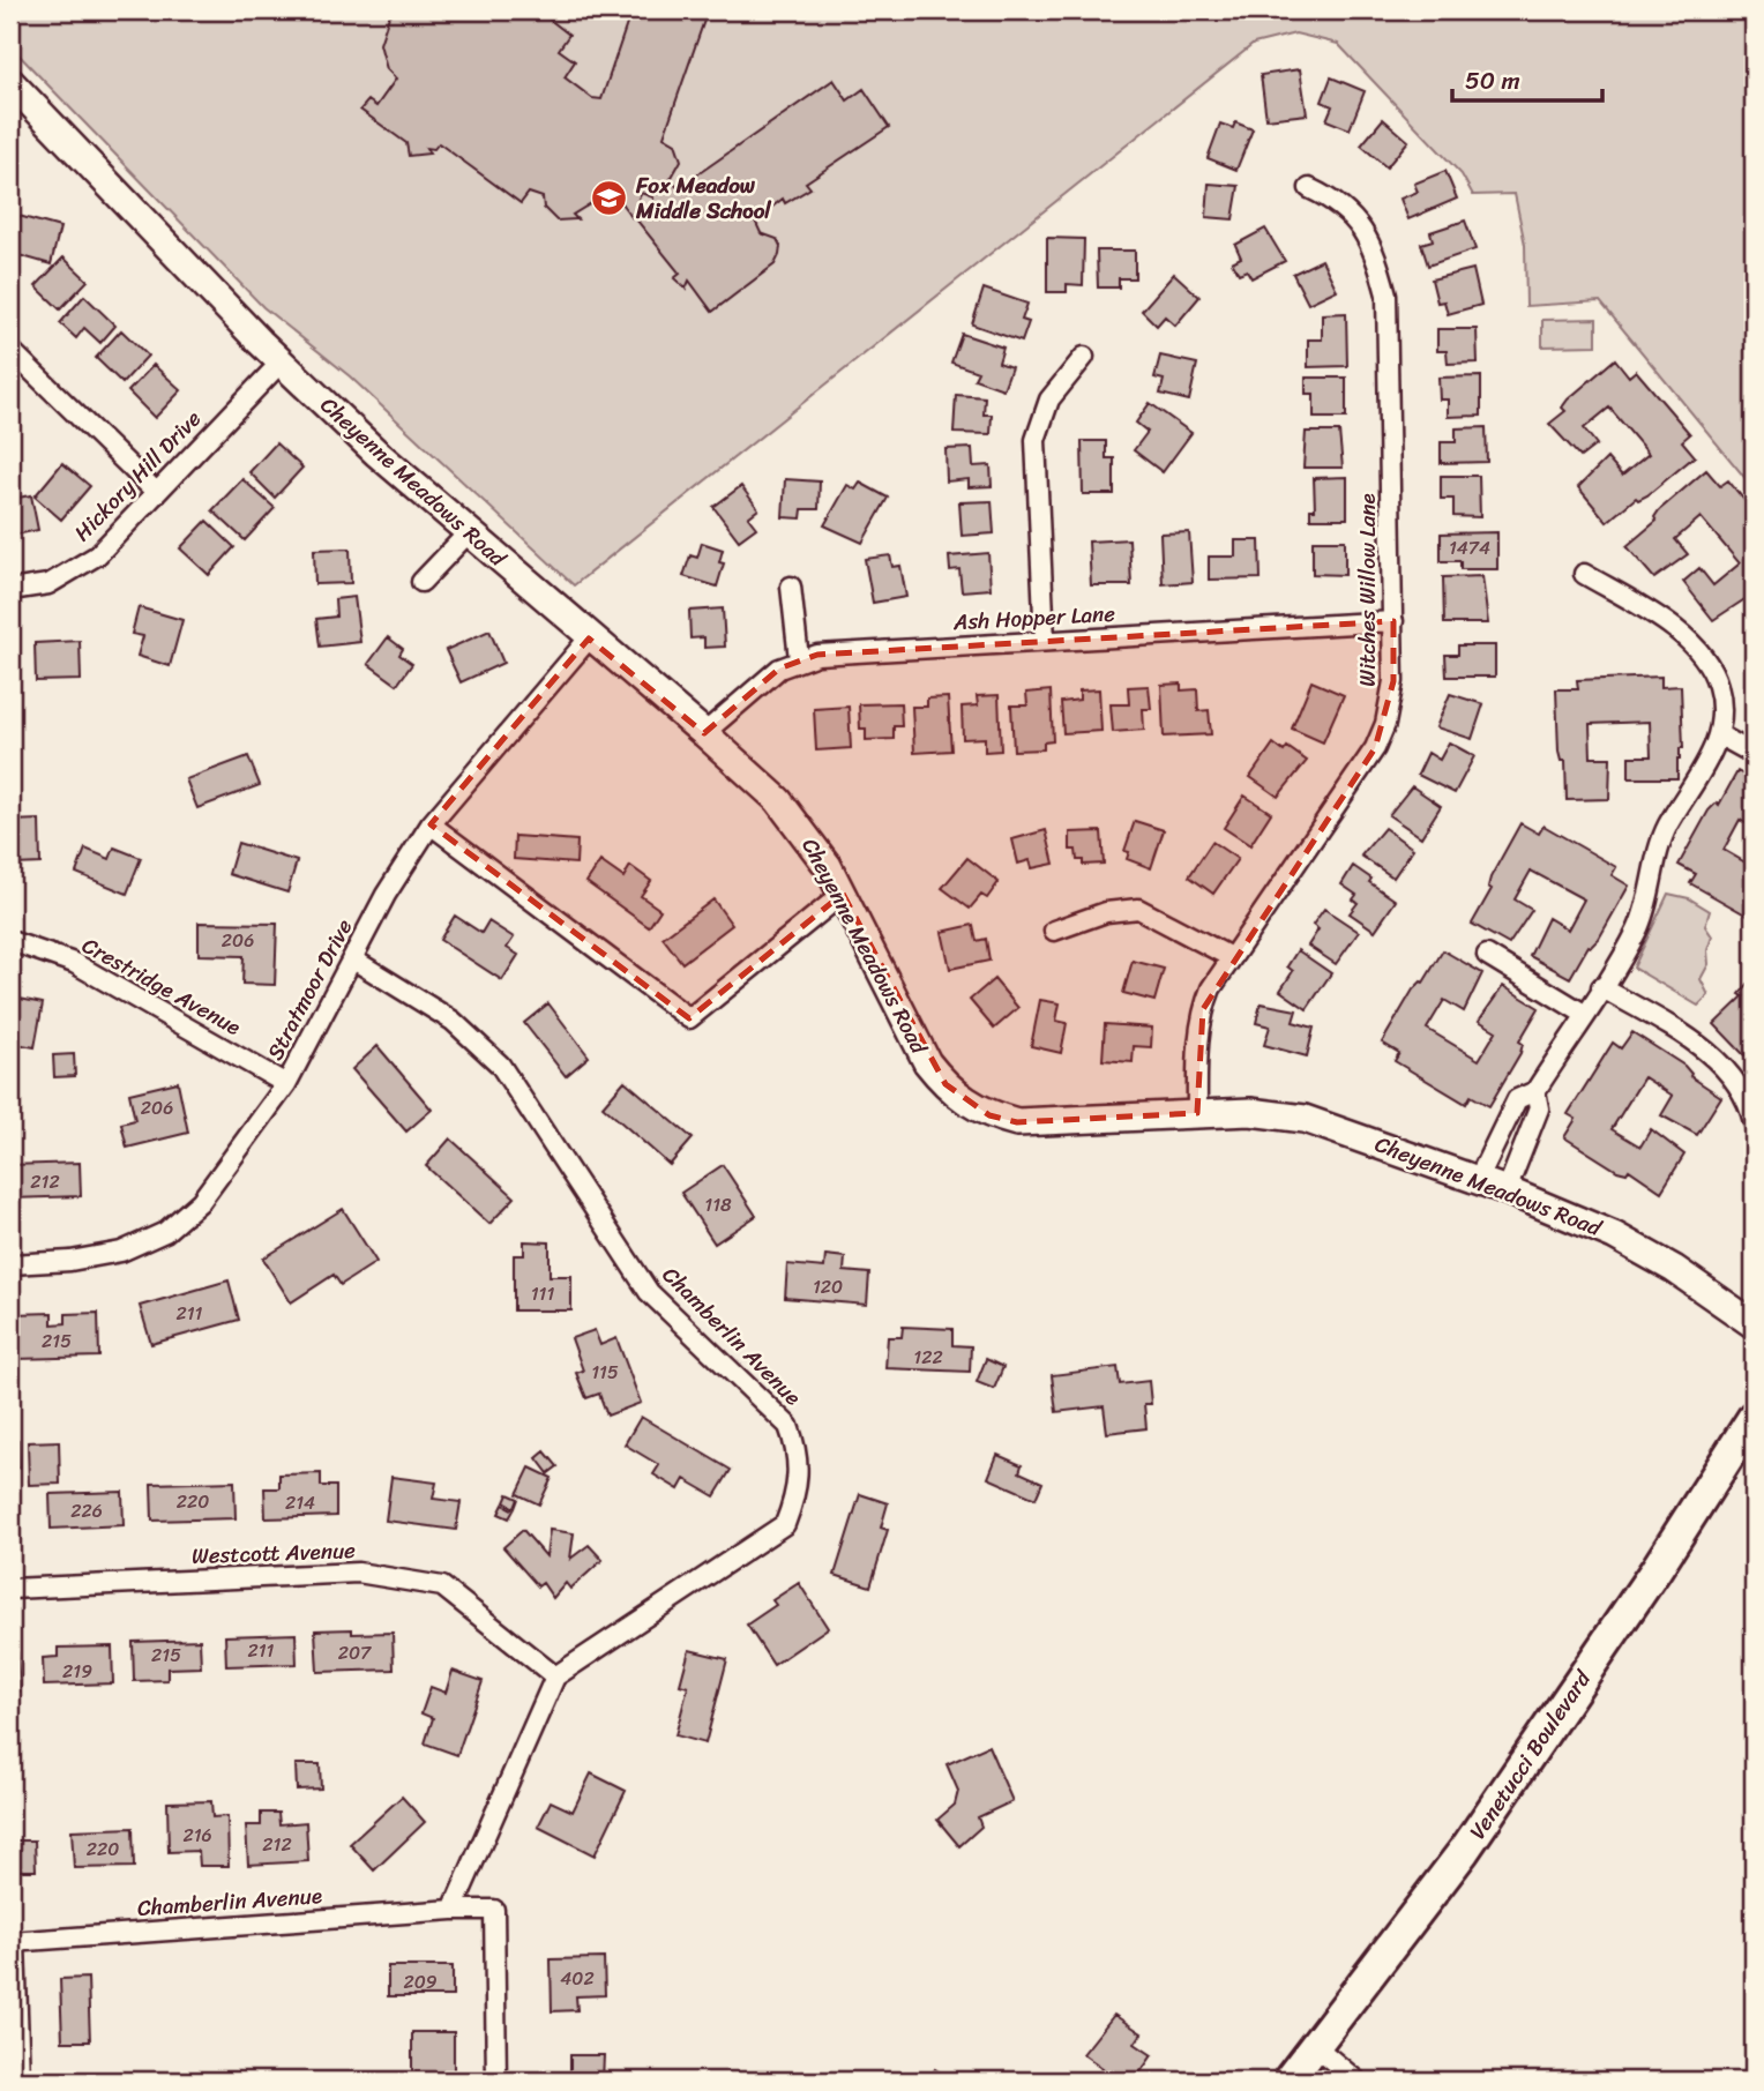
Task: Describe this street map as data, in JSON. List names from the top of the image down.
{
  "streets": {
    "main road": ["Cheyenne Meadows Road", "Venetucci Boulevard"],
    "street": [
      "Hickory Hill Drive",
      "Witches Willow Lane",
      "Ash Hopper Lane",
      "Crestridge Avenue",
      "Stratmoor Drive",
      "Chamberlin Avenue",
      "Westcott Avenue"
    ]
  },
  "crossings": [
    ["Hickory Hill Drive", "Cheyenne Meadows Road"],
    ["Cheyenne Meadows Road", "Witches Willow Lane"],
    ["Cheyenne Meadows Road", "Ash Hopper Lane"],
    ["Cheyenne Meadows Road", "Stratmoor Drive"],
    ["Witches Willow Lane", "Ash Hopper Lane"],
    ["Crestridge Avenue", "Stratmoor Drive"],
    ["Stratmoor Drive", "Chamberlin Avenue"],
    ["Chamberlin Avenue", "Westcott Avenue"]
  ],
  "places": {
    "school or university": ["Fox Meadow Middle School"]
  },
  "house_numbers": [
    "1474",
    "206",
    "206",
    "212",
    "118",
    "120",
    "111",
    "211",
    "215",
    "122",
    "115",
    "220",
    "214",
    "226",
    "211",
    "207",
    "215",
    "219",
    "216",
    "212",
    "220",
    "402",
    "209"
  ],
  "scale_bar": "50 m"
}
